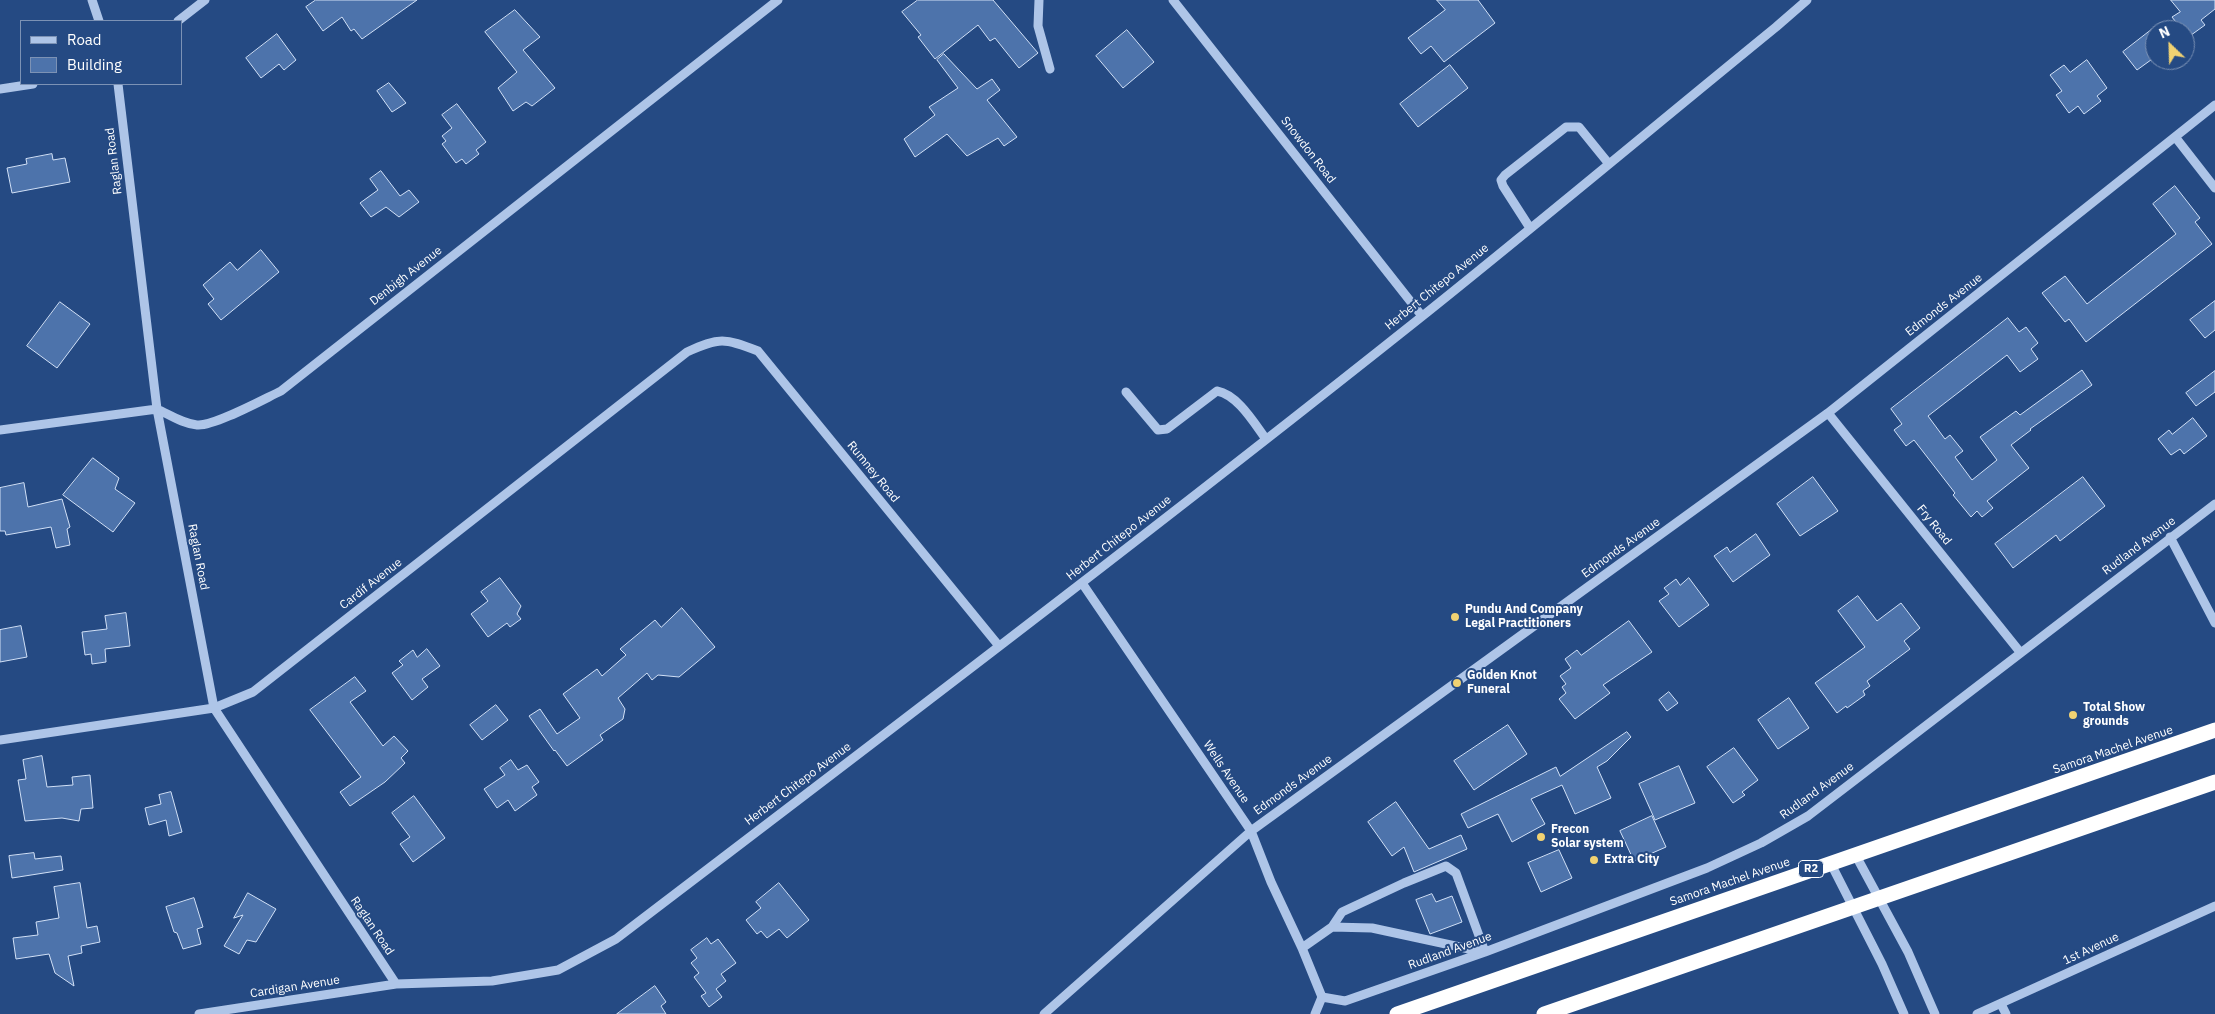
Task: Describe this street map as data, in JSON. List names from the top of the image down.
{
  "streets": {
    "highway": ["Samora Machel Avenue", "R2"],
    "street": [
      "Snowdon Road",
      "Raglan Road",
      "Denbigh Avenue",
      "Herbert Chitepo Avenue",
      "Edmonds Avenue",
      "Rumney Road",
      "Fry Road",
      "Rudland Avenue",
      "Cardif Avenue",
      "Wells Avenue",
      "1st Avenue",
      "Cardigan Avenue"
    ]
  },
  "crossings": [
    ["Snowdon Road", "Herbert Chitepo Avenue"],
    ["Raglan Road", "Denbigh Avenue"],
    ["Raglan Road", "Herbert Chitepo Avenue"],
    ["Raglan Road", "Cardif Avenue"],
    ["Raglan Road", "Cardigan Avenue"],
    ["Herbert Chitepo Avenue", "Rumney Road"],
    ["Herbert Chitepo Avenue", "Wells Avenue"],
    ["Herbert Chitepo Avenue", "Cardigan Avenue"],
    ["Edmonds Avenue", "Fry Road"],
    ["Edmonds Avenue", "Wells Avenue"],
    ["Rumney Road", "Cardif Avenue"],
    ["Fry Road", "Rudland Avenue"],
    ["Rudland Avenue", "Wells Avenue"]
  ],
  "places": [
    "Pundu And Company Legal Practitioners",
    "Golden Knot Funeral",
    "Total Show grounds",
    "Frecon Solar system",
    "Extra City"
  ],
  "legend": ["Road", "Building"],
  "north": "top left"
}
